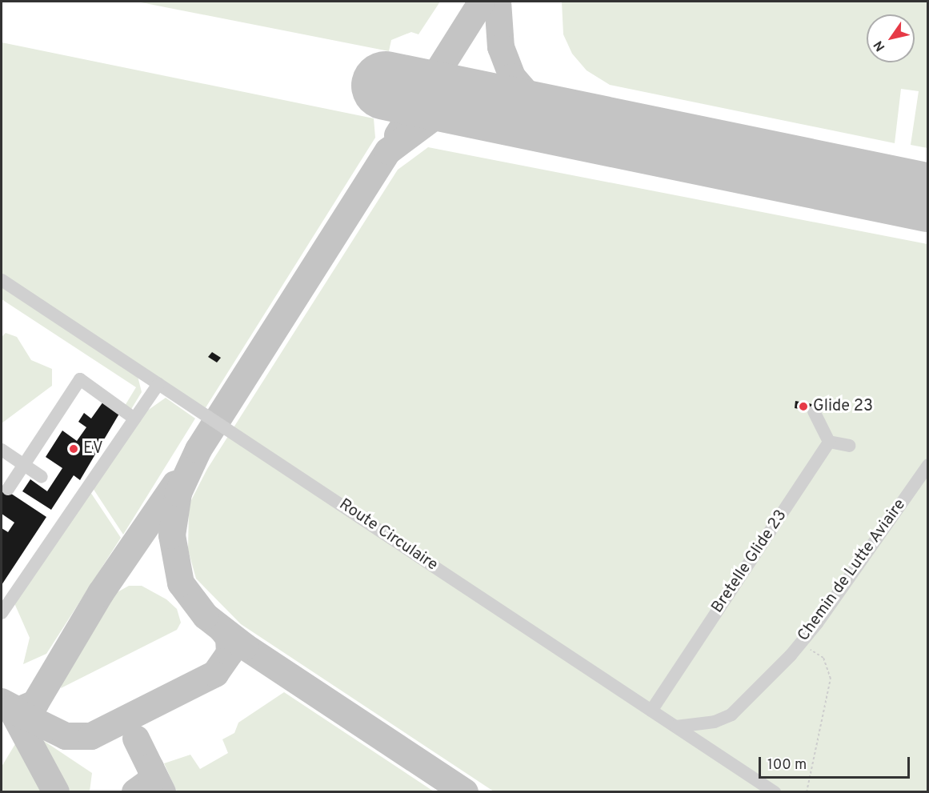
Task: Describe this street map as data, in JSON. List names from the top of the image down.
{
  "streets": {
    "lane": ["Route Circulaire", "Bretelle Glide 23", "Chemin de Lutte Aviaire"]
  },
  "crossings": [
    ["Route Circulaire", "Bretelle Glide 23"],
    ["Route Circulaire", "Chemin de Lutte Aviaire"]
  ],
  "places": ["Glide 23", "EV"],
  "scale_bar": "100 m",
  "north": "bottom left"
}
